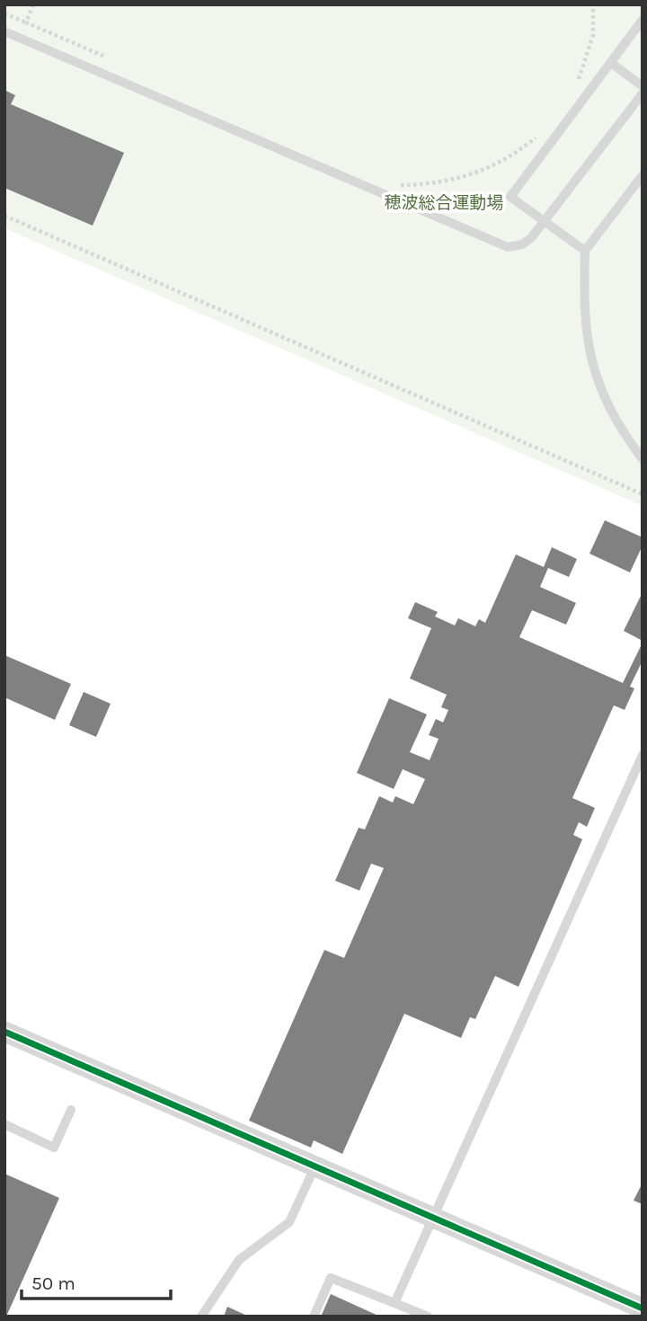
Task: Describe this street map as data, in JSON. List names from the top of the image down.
{
  "parks": ["穂波総合運動場"],
  "scale_bar": "50 m"
}
